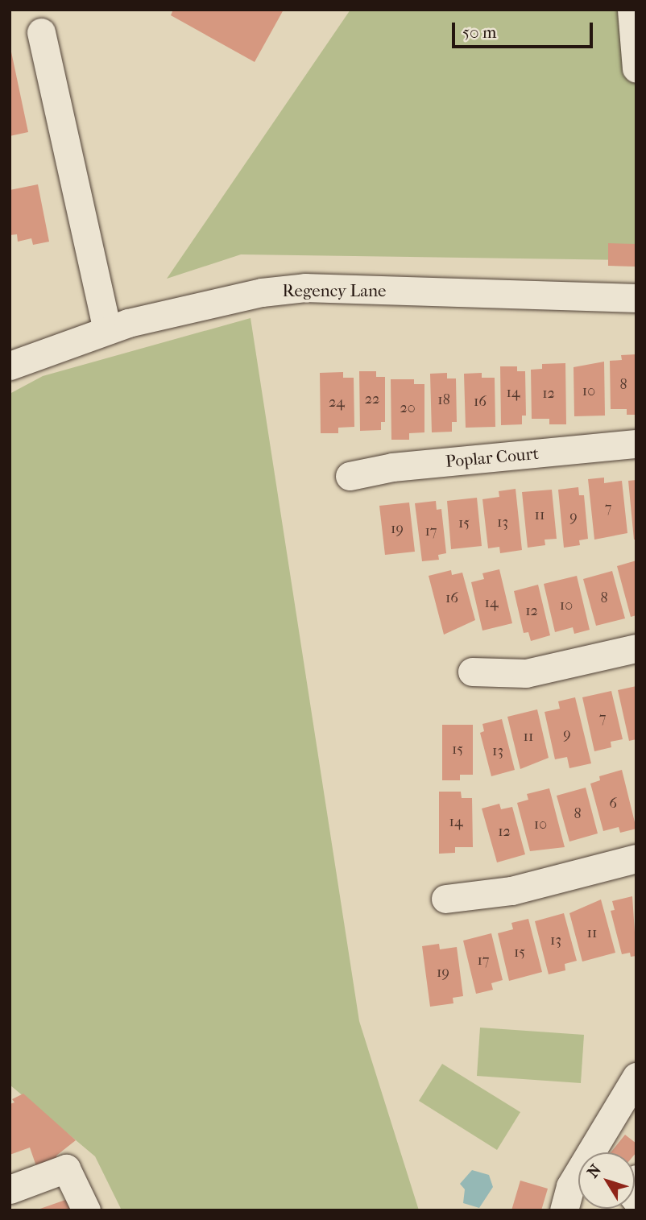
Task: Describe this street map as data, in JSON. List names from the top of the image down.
{
  "streets": {
    "street": ["Regency Lane", "Poplar Court"]
  },
  "house_numbers": [
    "8",
    "10",
    "14",
    "12",
    "22",
    "18",
    "16",
    "24",
    "20",
    "7",
    "11",
    "9",
    "13",
    "15",
    "19",
    "17",
    "16",
    "8",
    "14",
    "10",
    "12",
    "7",
    "9",
    "11",
    "15",
    "13",
    "6",
    "8",
    "14",
    "10",
    "12",
    "11",
    "13",
    "15",
    "17",
    "19"
  ],
  "scale_bar": "50 m",
  "north": "top left"
}
